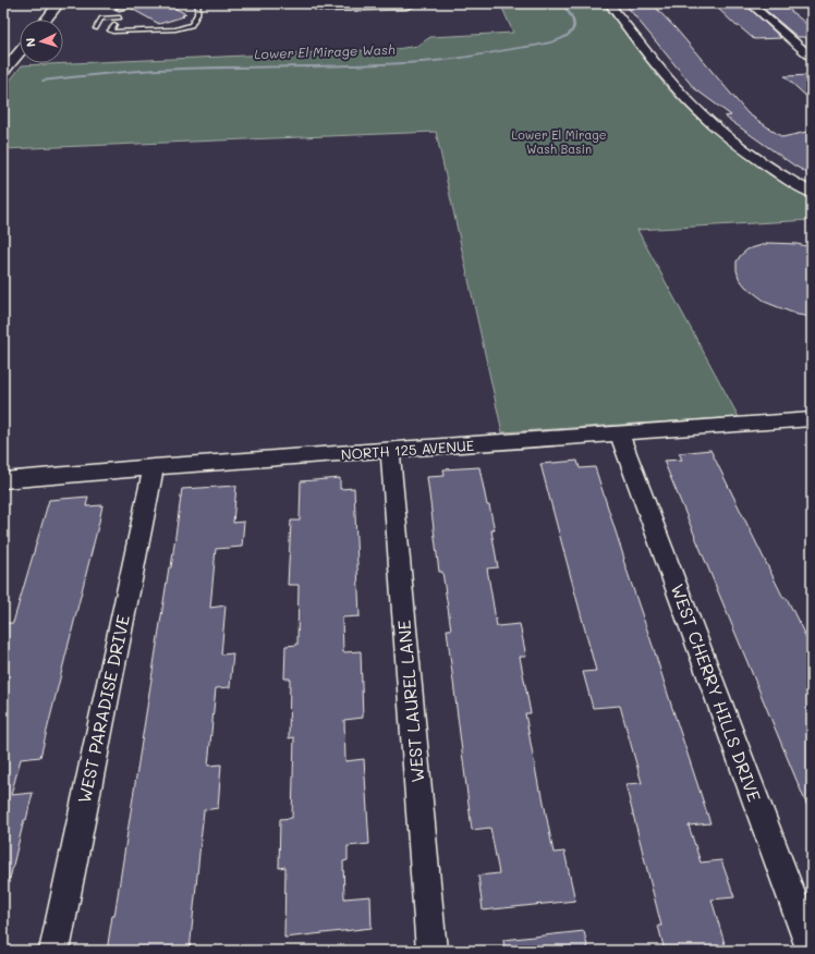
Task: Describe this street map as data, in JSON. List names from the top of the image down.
{
  "streets": {
    "street": [
      "NORTH 125 AVENUE",
      "WEST CHERRY HILLS DRIVE",
      "WEST LAUREL LANE",
      "WEST PARADISE DRIVE"
    ]
  },
  "crossings": [
    ["NORTH 125 AVENUE", "WEST CHERRY HILLS DRIVE"],
    ["NORTH 125 AVENUE", "WEST LAUREL LANE"],
    ["NORTH 125 AVENUE", "WEST PARADISE DRIVE"]
  ],
  "water": ["Lower El Mirage Wash"],
  "parks": ["Lower El Mirage Wash Basin"],
  "north": "left"
}
